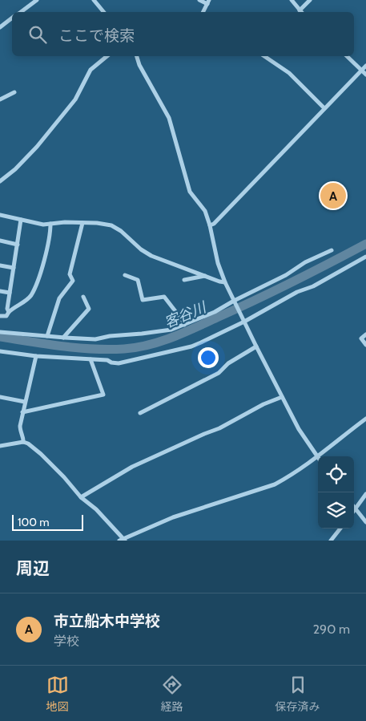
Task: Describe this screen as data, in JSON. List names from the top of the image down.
{
  "water": ["客谷川"],
  "scale_bar": "100 m",
  "page": {
    "search": "ここで検索",
    "pins": "A",
    "scale": "100 m",
    "heading": "周辺",
    "list": [
      {
        "mark": "A",
        "name": "市立船木中学校",
        "note": "学校",
        "value": "290 m"
      }
    ],
    "nav": ["地図", "経路", "保存済み"]
  }
}
